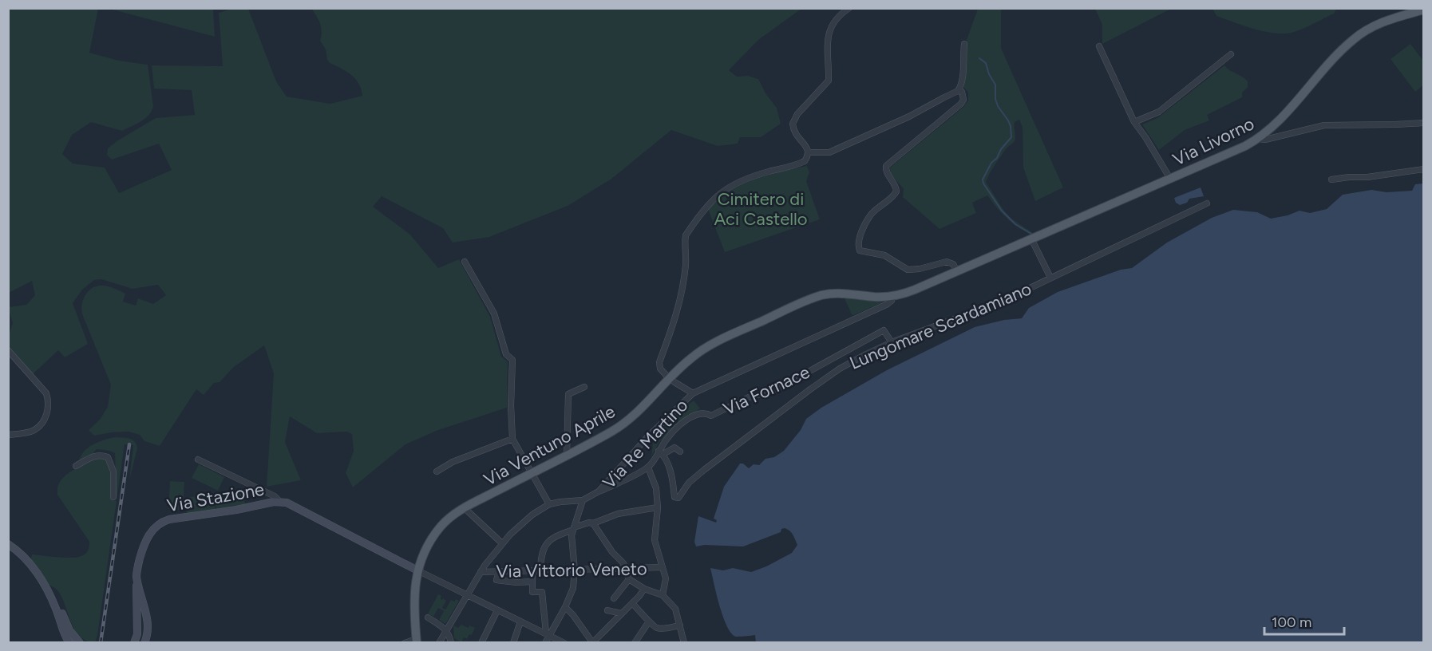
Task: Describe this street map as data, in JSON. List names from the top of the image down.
{
  "streets": {
    "main road": ["Via Livorno", "Via Ventuno Aprile", "Via Stazione"],
    "street": [
      "Lungomare Scardamiano",
      "Via Fornace",
      "Via Re Martino",
      "Via Vittorio Veneto"
    ]
  },
  "crossings": [
    ["Via Livorno", "Via Ventuno Aprile"],
    ["Lungomare Scardamiano", "Via Fornace"],
    ["Via Re Martino", "Via Ventuno Aprile"],
    ["Via Re Martino", "Via Vittorio Veneto"],
    ["Via Ventuno Aprile", "Via Stazione"]
  ],
  "parks": ["Cimitero di Aci Castello"],
  "scale_bar": "100 m"
}
